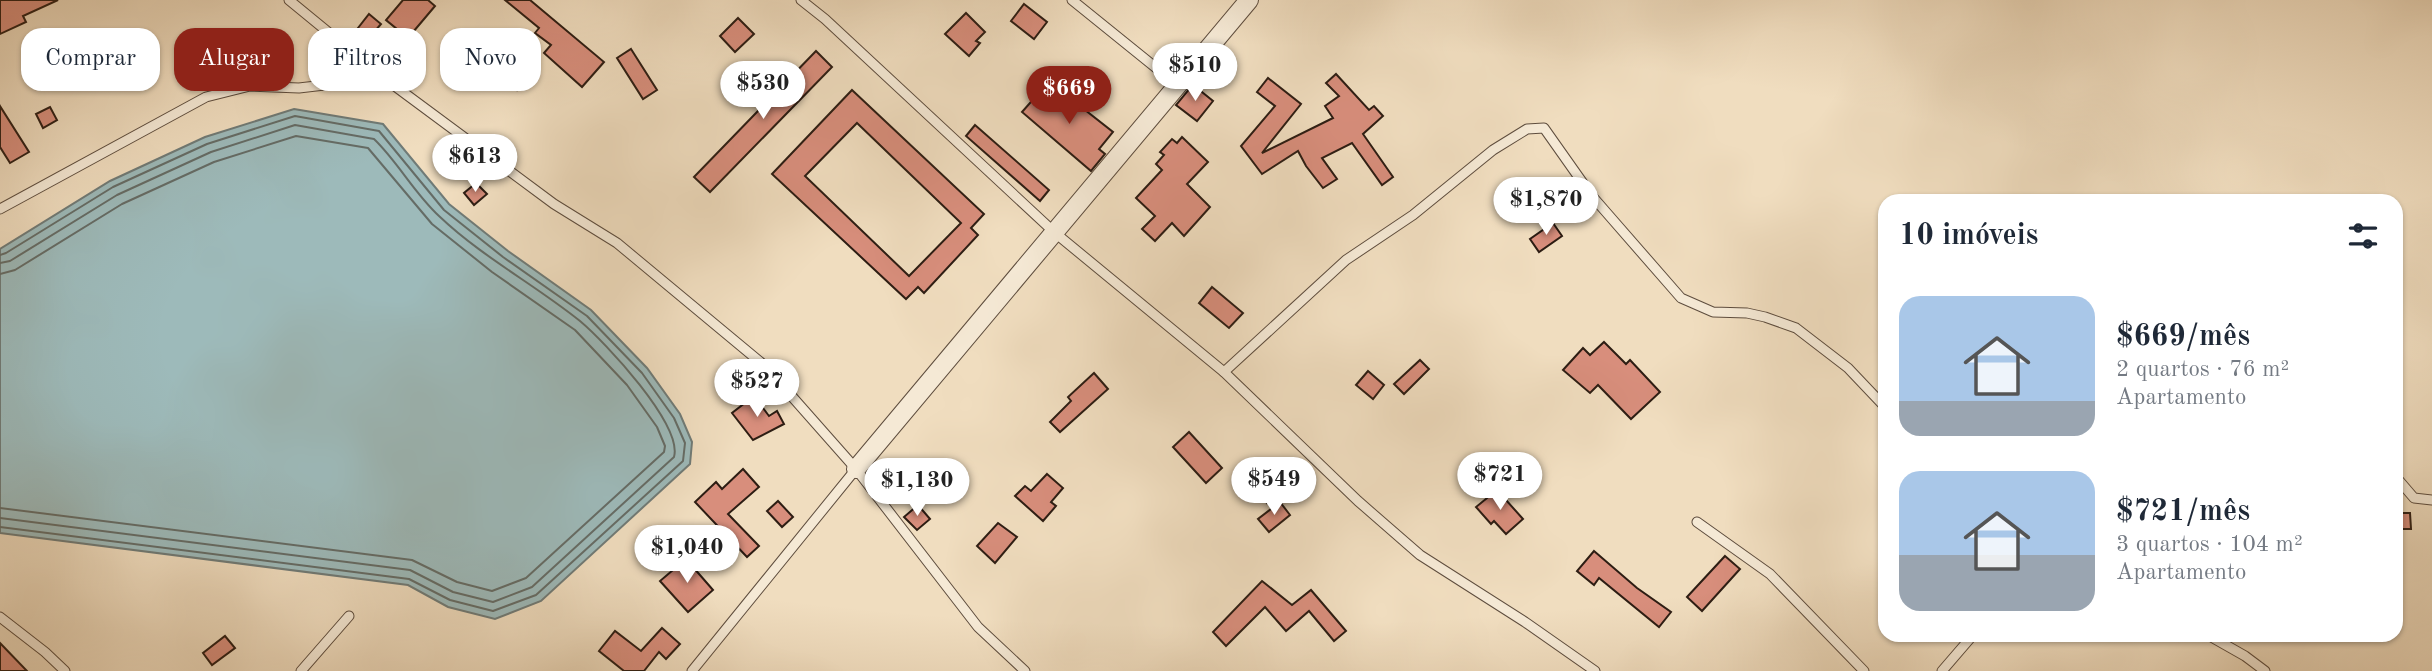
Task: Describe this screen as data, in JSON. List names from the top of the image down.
{
  "page": {
    "chip": [
      "Comprar",
      "Alugar",
      "Filtros",
      "Novo"
    ],
    "price": [
      "$510",
      "$530",
      "$669",
      "$613",
      "$1,870",
      "$527",
      "$721",
      "$549",
      "$1,130",
      "$1,040"
    ],
    "heading": "10 imóveis",
    "list": [
      {
        "name": "$669/mês",
        "note": "2 quartos · 76 m² · Apartamento"
      },
      {
        "name": "$721/mês",
        "note": "3 quartos · 104 m² · Apartamento"
      }
    ]
  }
}
